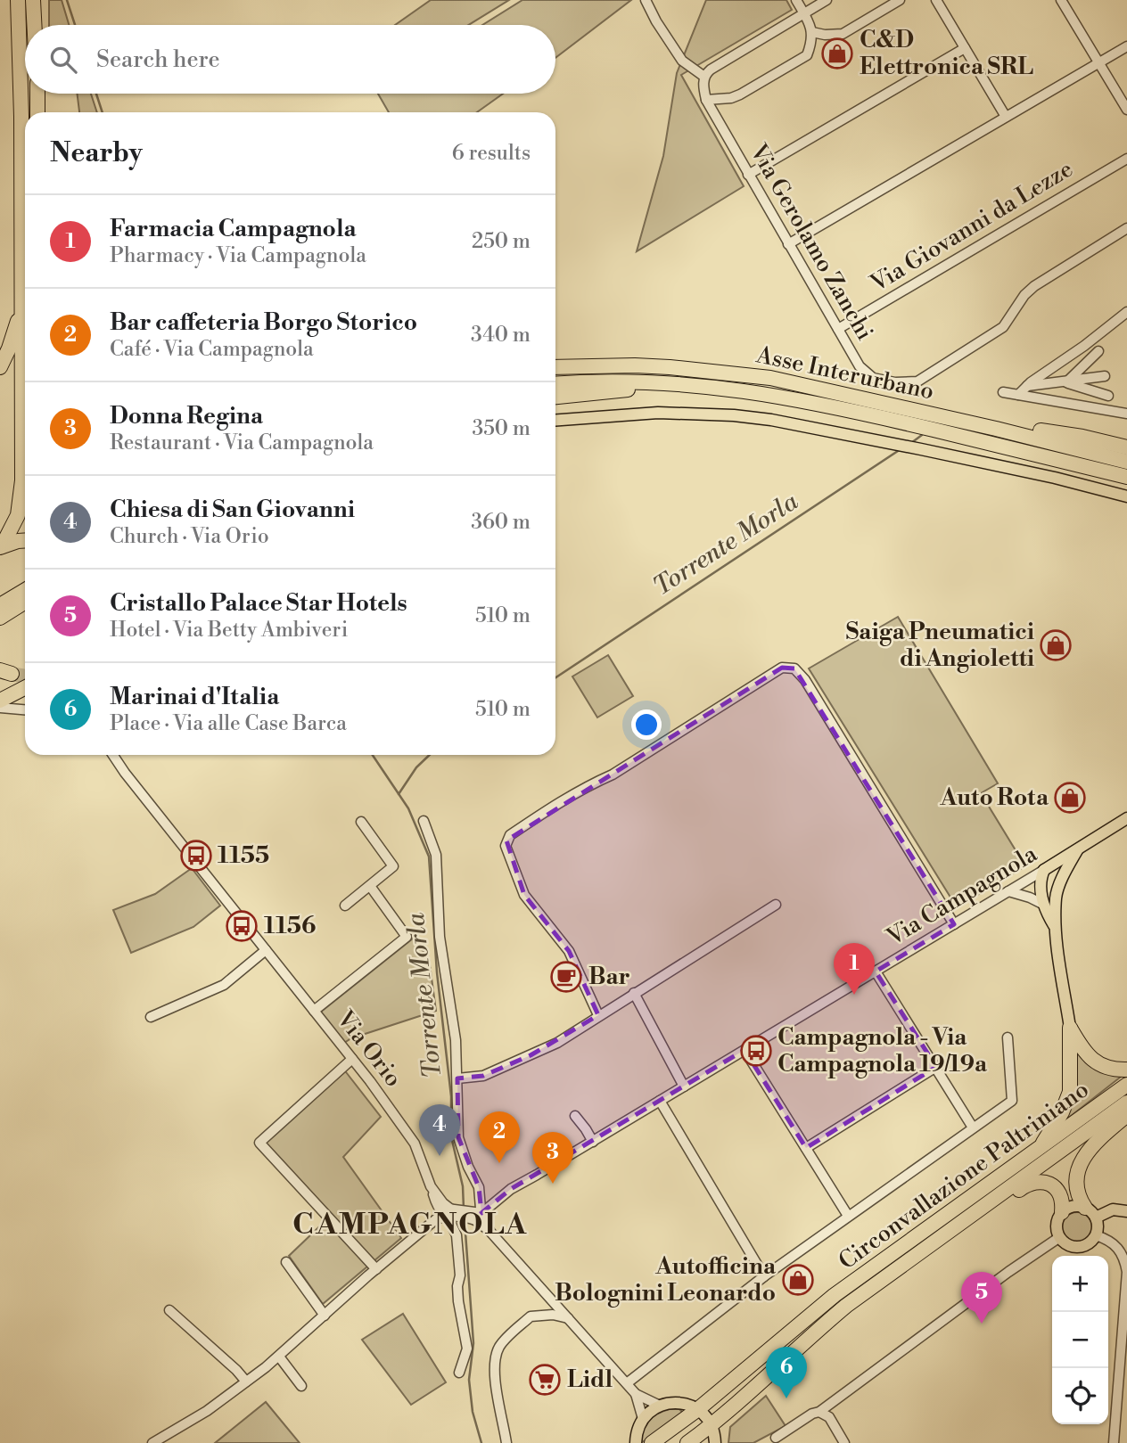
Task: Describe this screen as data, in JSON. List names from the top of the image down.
{
  "streets": {
    "highway": ["Asse Interurbano", "Circonvallazione Paltriniano"],
    "main road": ["Via Campagnola"],
    "street": ["Via Giovanni da Lezze", "Via Gerolamo Zanchi", "Via Orio"]
  },
  "crossings": [
    ["Via Giovanni da Lezze", "Via Gerolamo Zanchi"]
  ],
  "districts": ["CAMPAGNOLA"],
  "water": ["Torrente Morla"],
  "places": {
    "shop": [
      "C&D Elettronica SRL",
      "Saiga Pneumatici di Angioletti",
      "Auto Rota",
      "Autofficina Bolognini Leonardo"
    ],
    "bus stop": ["1155", "1156", "Campagnola - Via Campagnola 19/19a"],
    "cafe": ["Bar"],
    "supermarket": ["Lidl"]
  },
  "page": {
    "search": "Search here",
    "heading": ["Nearby", "6 results"],
    "list": [
      {
        "mark": "1",
        "name": "Farmacia Campagnola",
        "note": "Pharmacy · Via Campagnola",
        "value": "250 m"
      },
      {
        "mark": "2",
        "name": "Bar caffeteria Borgo Storico",
        "note": "Café · Via Campagnola",
        "value": "340 m"
      },
      {
        "mark": "3",
        "name": "Donna Regina",
        "note": "Restaurant · Via Campagnola",
        "value": "350 m"
      },
      {
        "mark": "4",
        "name": "Chiesa di San Giovanni",
        "note": "Church · Via Orio",
        "value": "360 m"
      },
      {
        "mark": "5",
        "name": "Cristallo Palace Star Hotels",
        "note": "Hotel · Via Betty Ambiveri",
        "value": "510 m"
      },
      {
        "mark": "6",
        "name": "Marinai d'Italia",
        "note": "Place · Via alle Case Barca",
        "value": "510 m"
      }
    ],
    "pins": [
      "1",
      "4",
      "2",
      "3",
      "5",
      "6"
    ],
    "map_buttons": ["+", "−"]
  }
}
